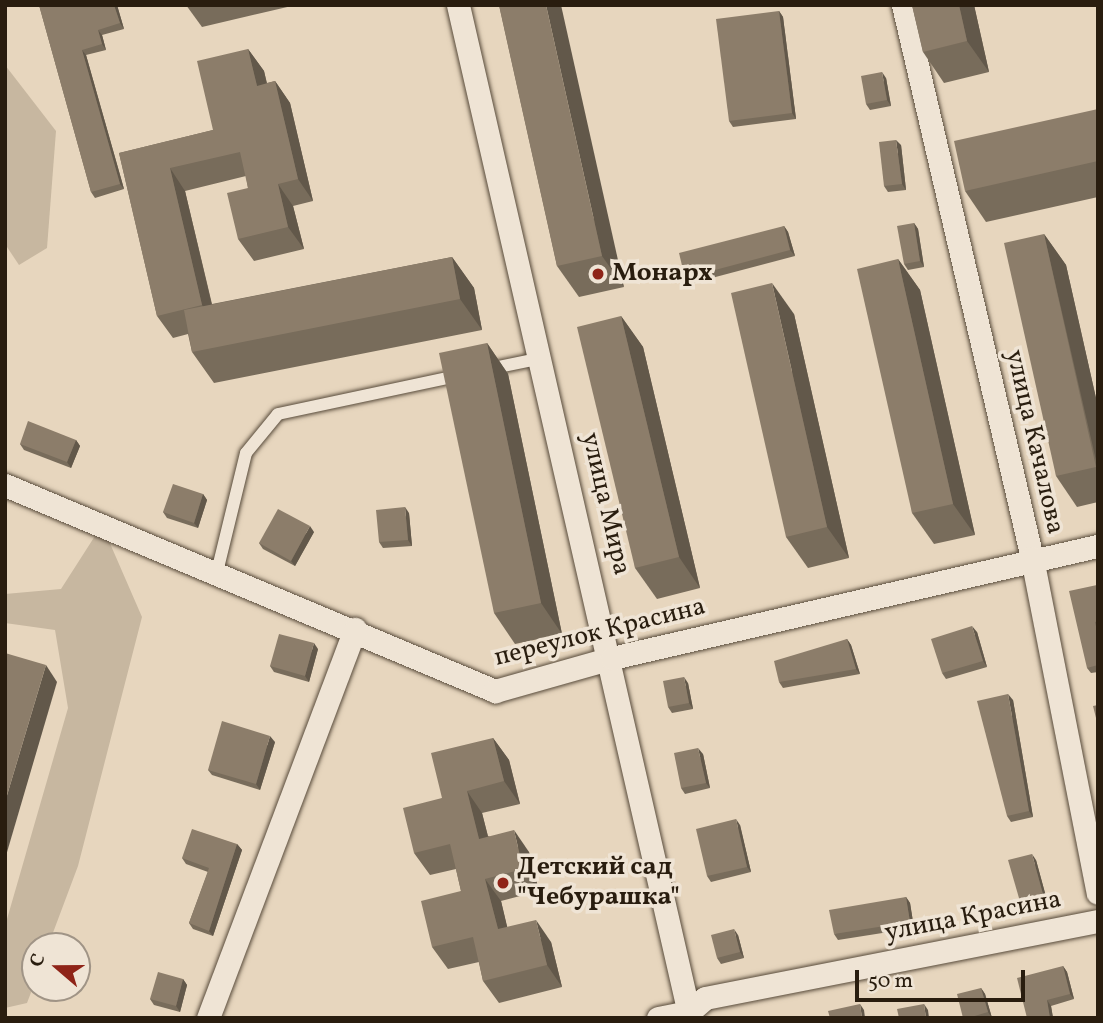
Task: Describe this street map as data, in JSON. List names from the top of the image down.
{
  "streets": {
    "street": [
      "улица Качалова",
      "улица Мира",
      "переулок Красина",
      "улица Красина"
    ]
  },
  "crossings": [
    ["улица Качалова", "переулок Красина"],
    ["улица Мира", "переулок Красина"],
    ["улица Мира", "улица Красина"]
  ],
  "places": ["Монарх", "Детский сад \"Чебурашка\""],
  "scale_bar": "50 m",
  "north": "left"
}
